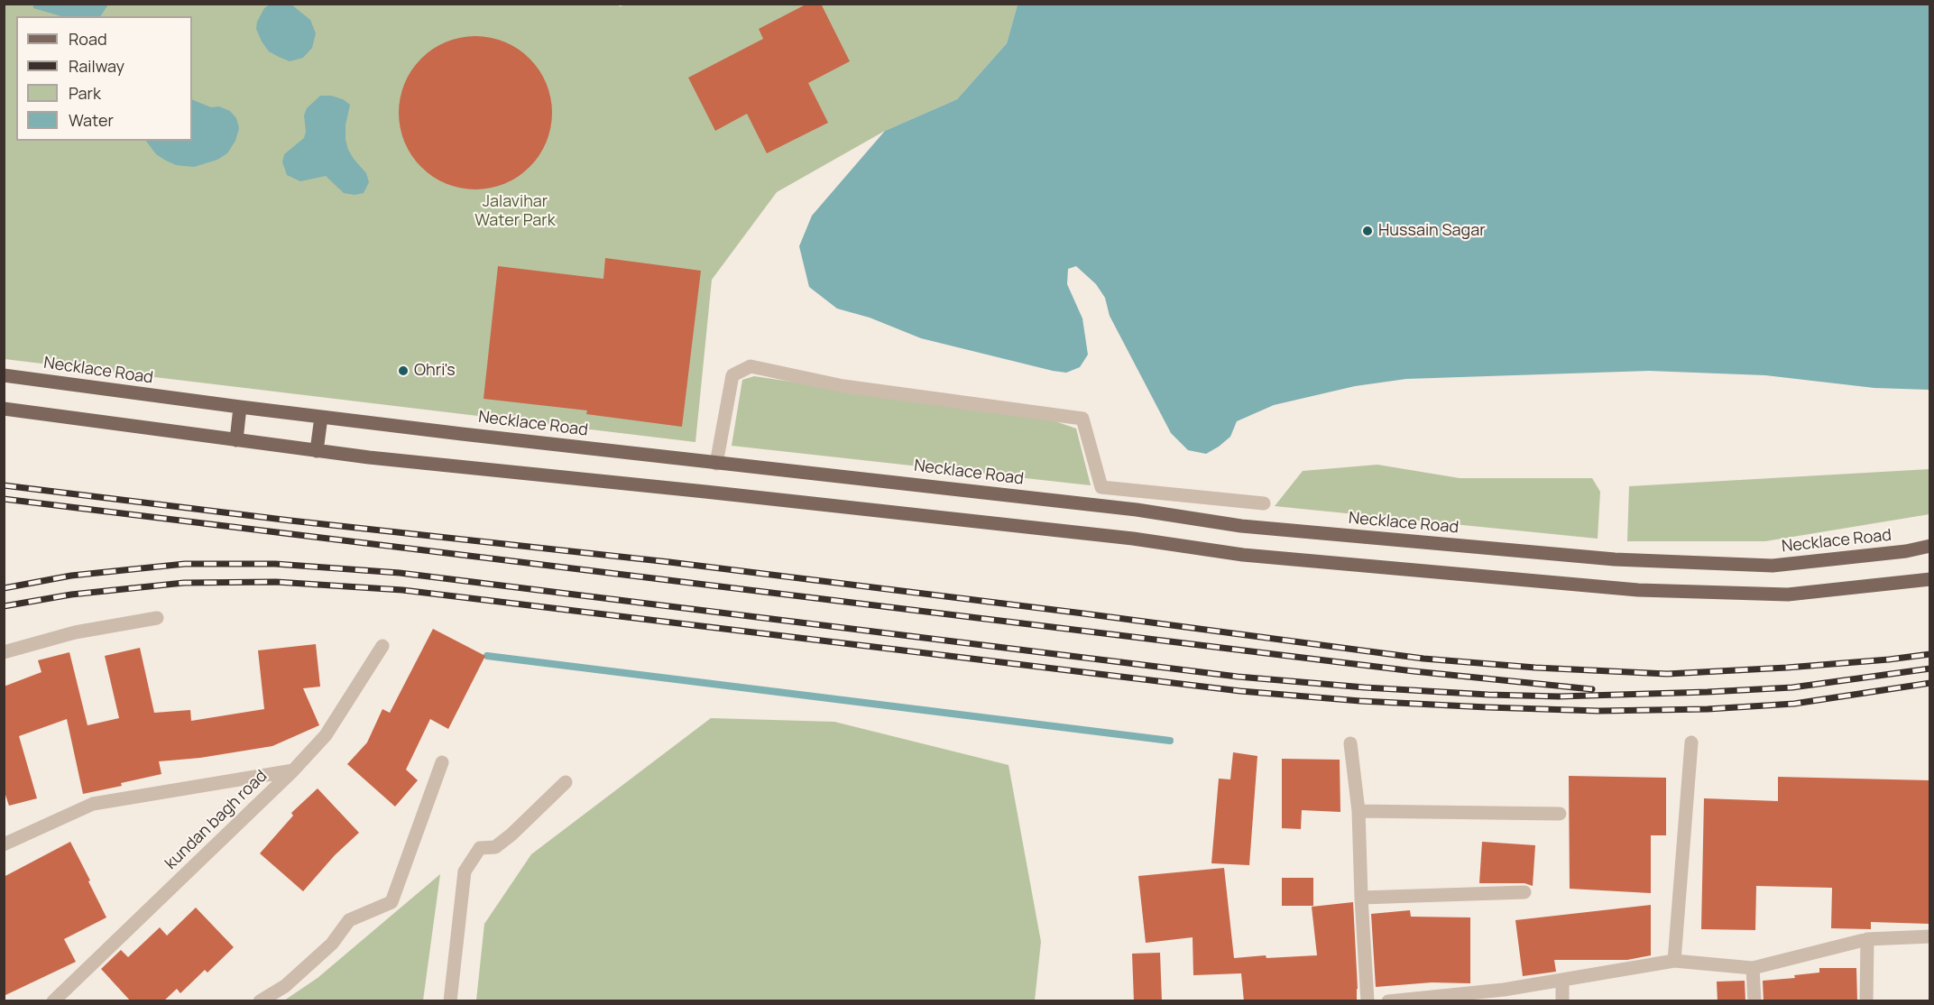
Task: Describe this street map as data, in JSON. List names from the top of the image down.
{
  "streets": {
    "main road": ["Necklace Road"],
    "street": ["kundan bagh road"]
  },
  "parks": ["Jalavihar Water Park"],
  "places": ["Hussain Sagar", "Ohri's"],
  "legend": [
    "Road",
    "Railway",
    "Park",
    "Water"
  ]
}
